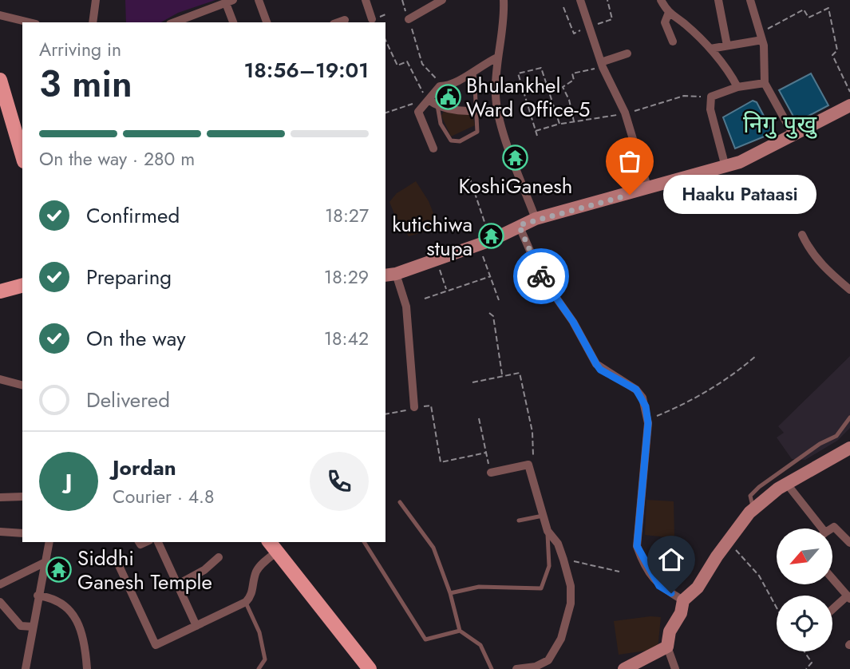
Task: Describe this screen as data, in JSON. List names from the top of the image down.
{
  "districts": ["निगु पुखु"],
  "places": {
    "public building": ["Bhulankhel Ward Office-5"],
    "temple": ["KoshiGanesh", "kutichiwa stupa", "Siddhi Ganesh Temple"],
    "other": ["Haaku Pataasi"]
  },
  "north": "bottom left",
  "page": {
    "heading": ["3 min", "Arriving in", "18:56–19:01"],
    "panel": ["Jordan", "Courier · 4.8"],
    "bar": "On the way · 280 m",
    "bubble": "Haaku Pataasi",
    "list": [
      ["Confirmed", "18:27"],
      ["Preparing", "18:29"],
      ["On the way", "18:42"],
      "Delivered"
    ],
    "round": "J"
  }
}
